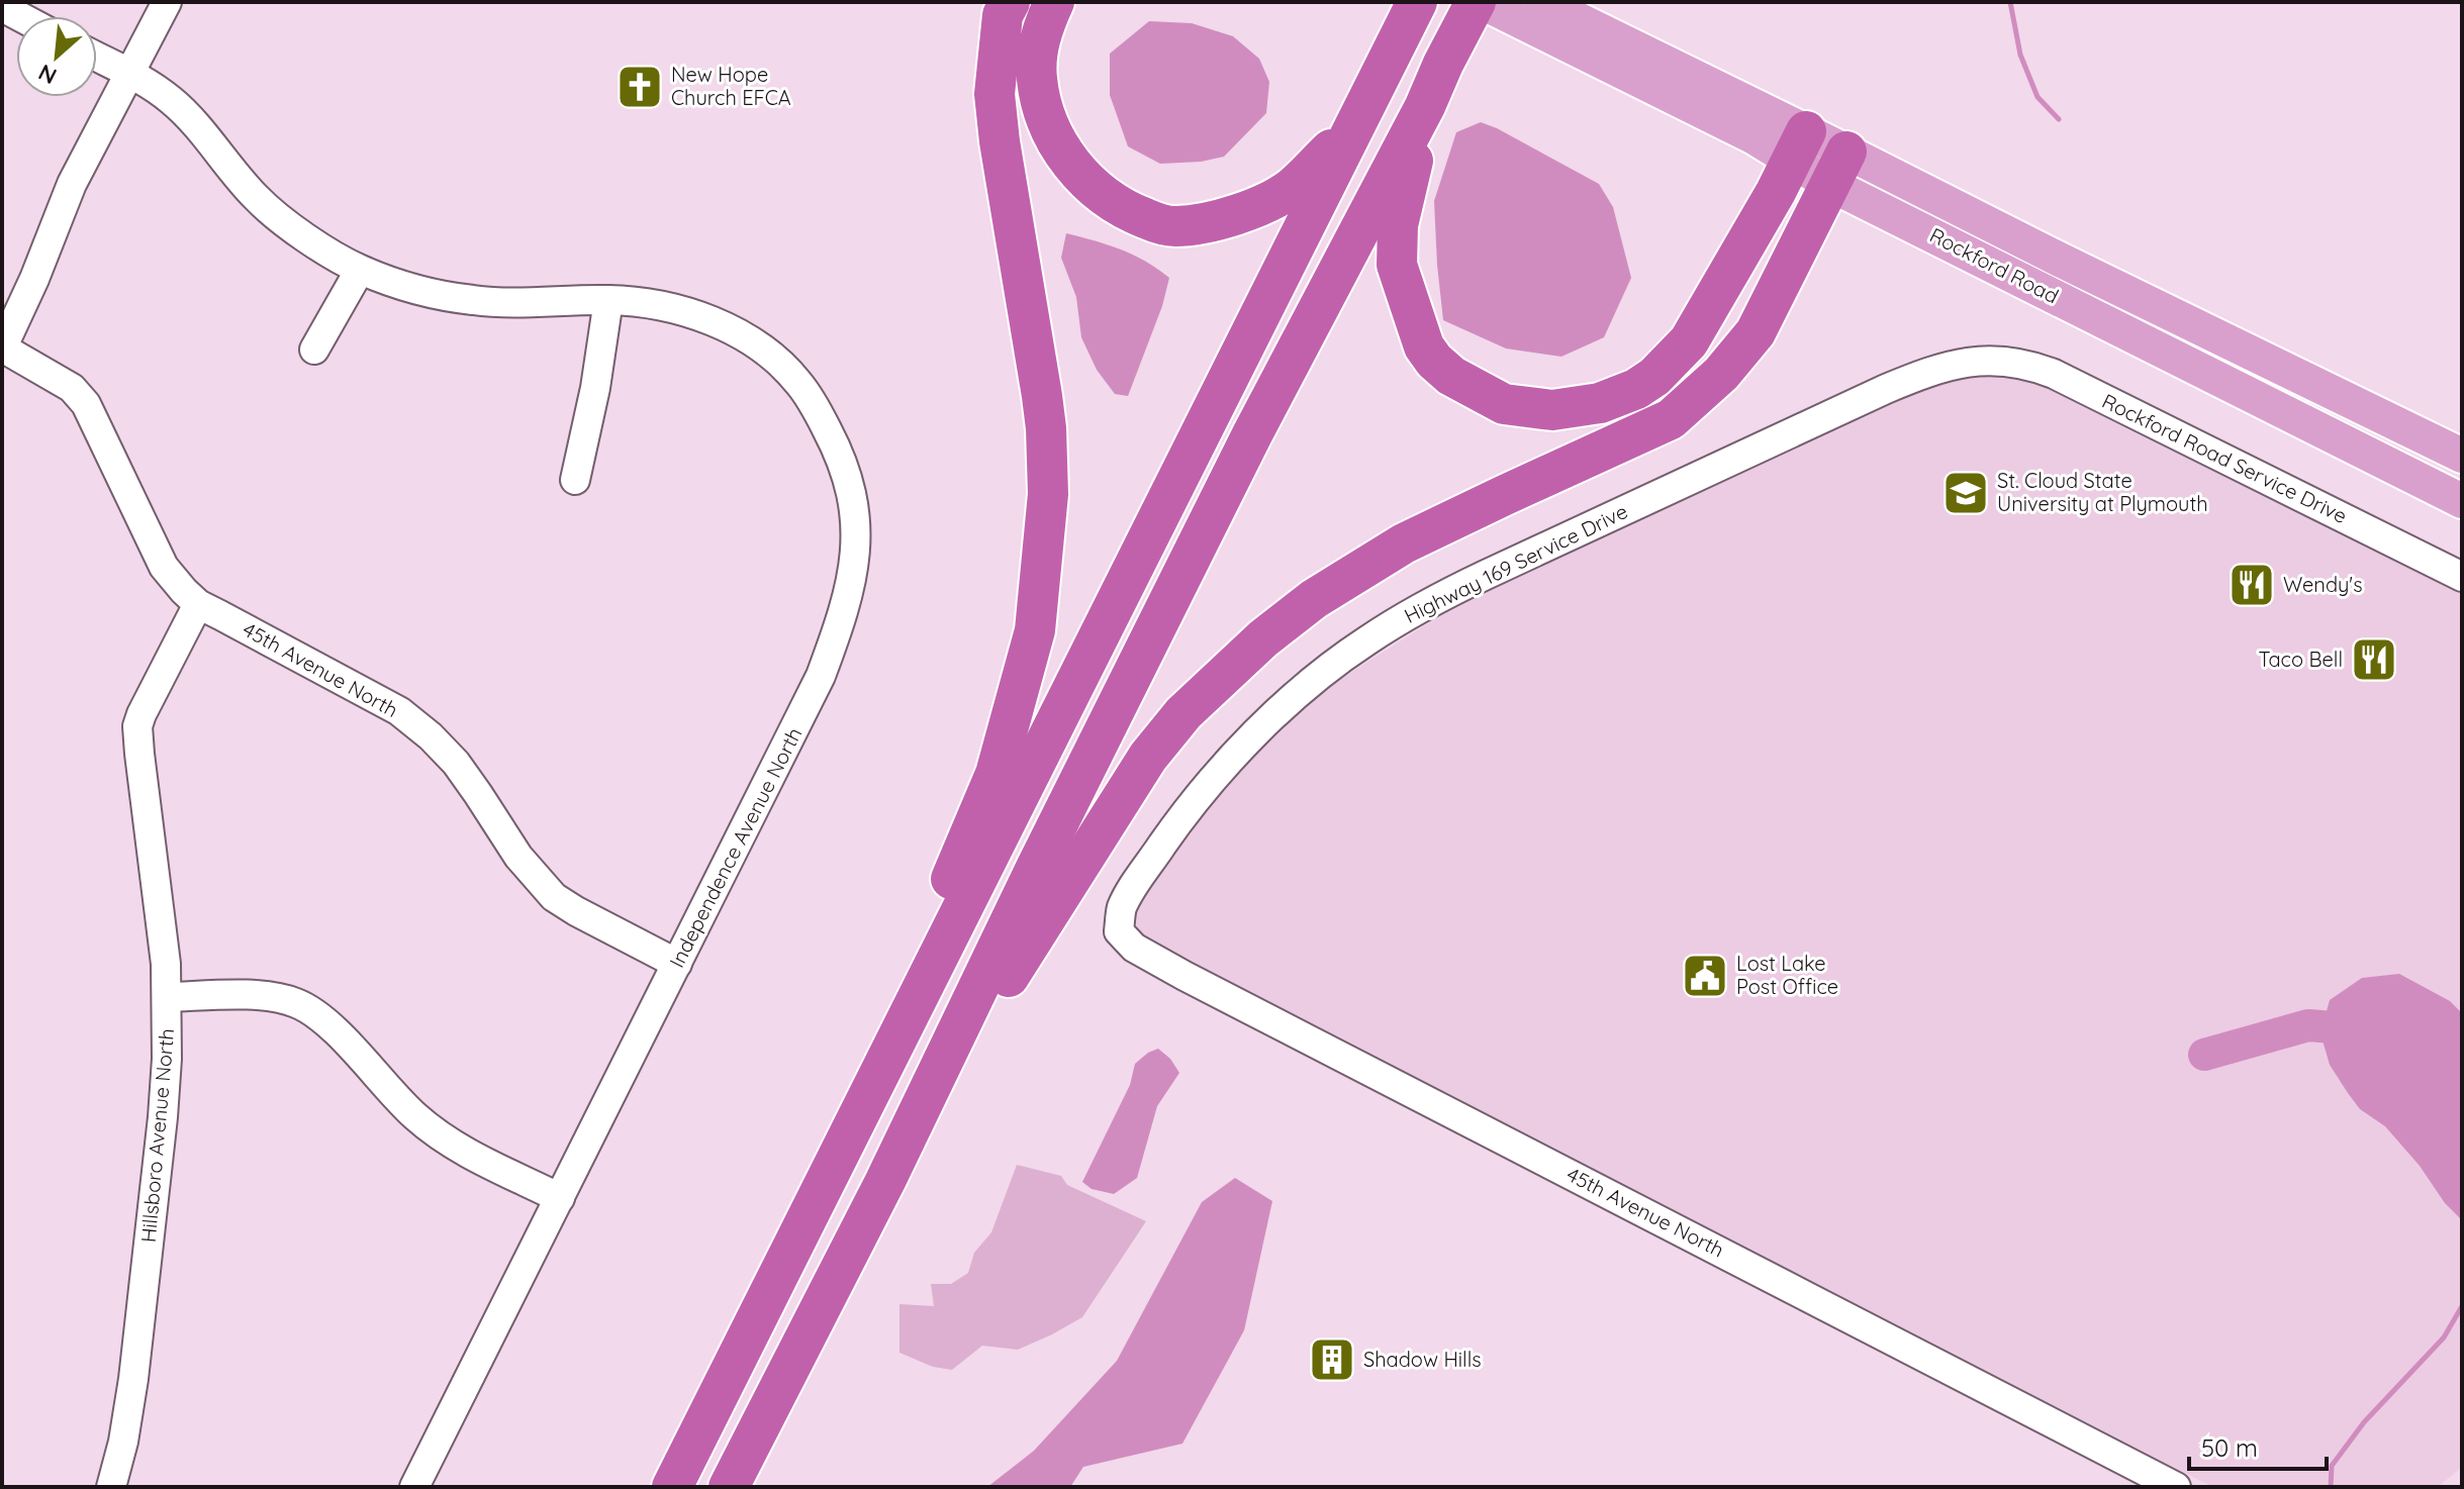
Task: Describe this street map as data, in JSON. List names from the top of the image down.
{
  "streets": {
    "main road": ["Rockford Road"],
    "street": [
      "Rockford Road Service Drive",
      "Highway 169 Service Drive",
      "45th Avenue North",
      "Independence Avenue North",
      "Hillsboro Avenue North"
    ]
  },
  "crossings": [
    ["Rockford Road Service Drive", "Highway 169 Service Drive"],
    ["Highway 169 Service Drive", "45th Avenue North"],
    ["45th Avenue North", "Independence Avenue North"],
    ["45th Avenue North", "Hillsboro Avenue North"]
  ],
  "places": {
    "church": ["New Hope Church EFCA"],
    "school or university": ["St. Cloud State University at Plymouth"],
    "restaurant": ["Wendy's", "Taco Bell"],
    "public building": ["Lost Lake Post Office"],
    "building": ["Shadow Hills"]
  },
  "scale_bar": "50 m",
  "north": "bottom left"
}
